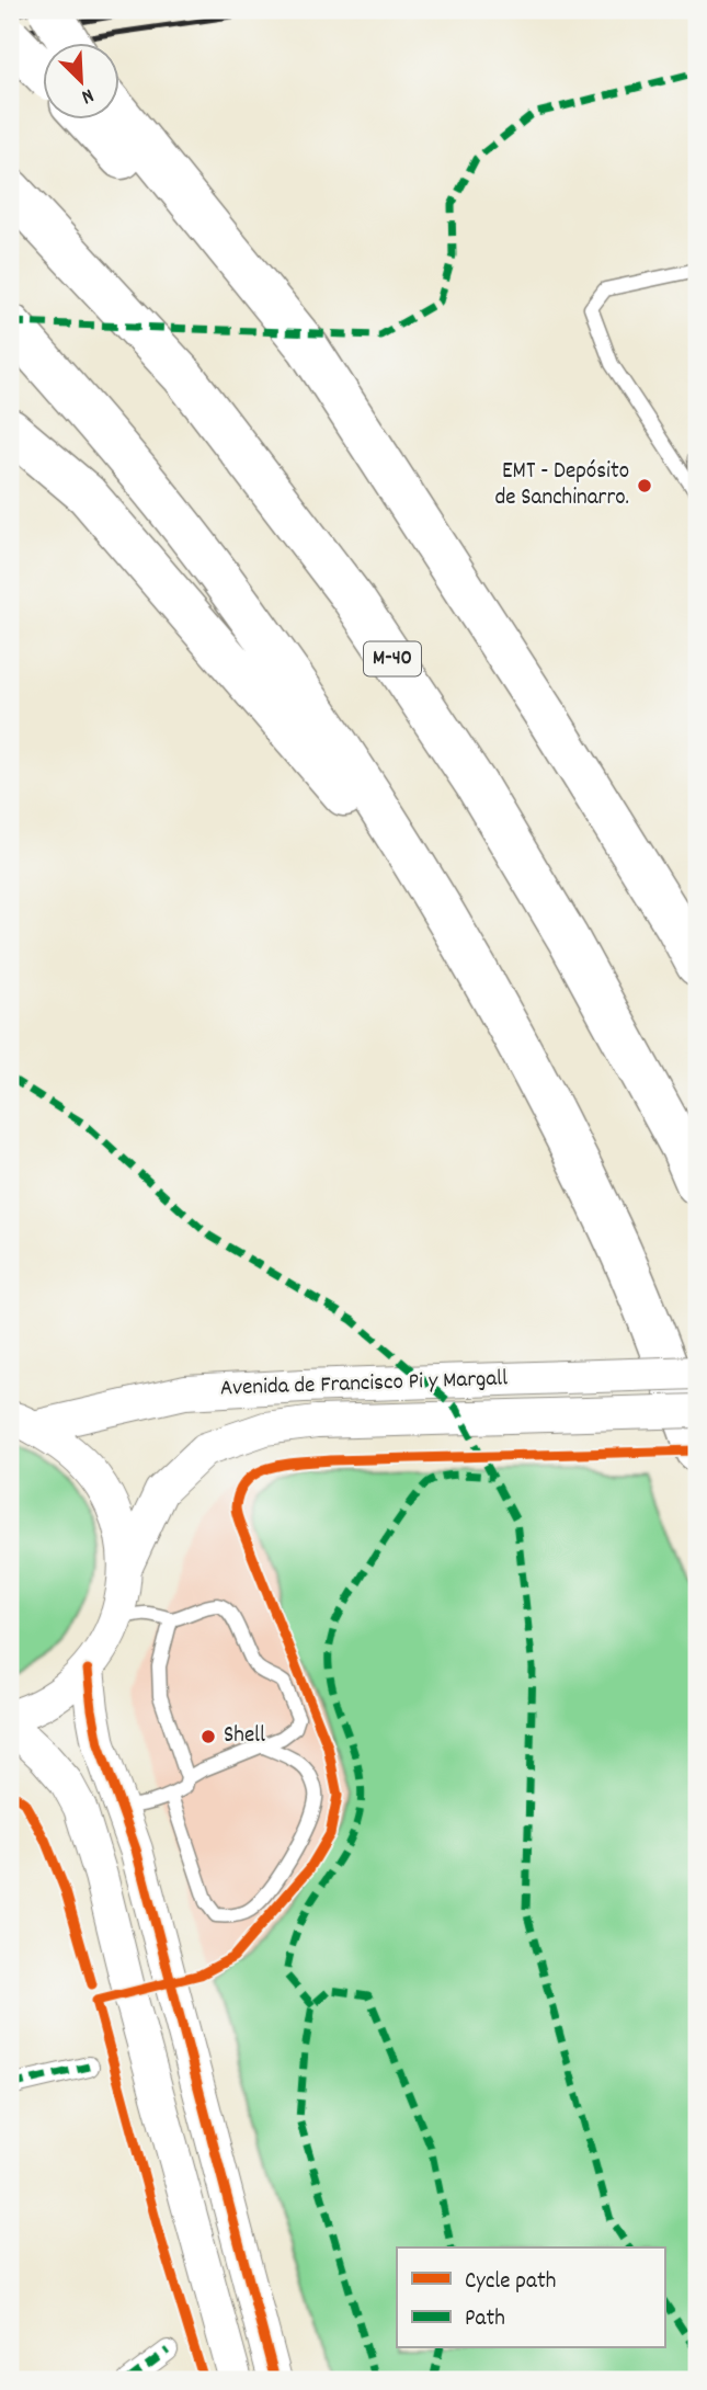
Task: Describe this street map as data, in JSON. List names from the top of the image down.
{
  "streets": {
    "highway": ["M-40"],
    "street": ["Avenida de Francisco Pi y Margall"]
  },
  "places": ["EMT - Depósito de Sanchinarro.", "Shell"],
  "legend": ["Cycle path", "Path"],
  "north": "bottom right"
}
